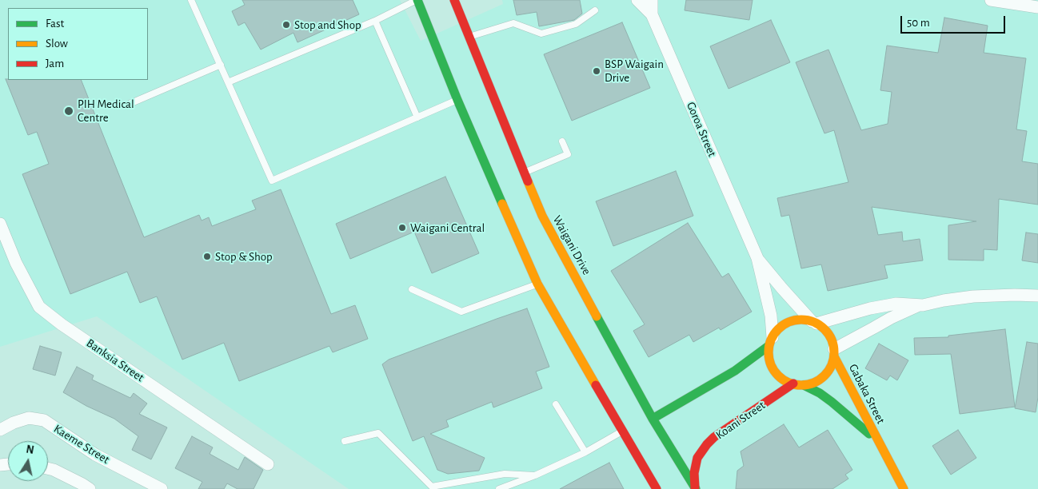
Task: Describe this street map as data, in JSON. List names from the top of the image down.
{
  "streets": {
    "main road": ["Waigani Drive", "Gabaka Street", "Koani Street"],
    "street": ["Goroa Street", "Banksia Street", "Kaeme Street"]
  },
  "crossings": [
    ["Goroa Street", "Gabaka Street"],
    ["Goroa Street", "Koani Street"],
    ["Waigani Drive", "Koani Street"],
    ["Gabaka Street", "Koani Street"]
  ],
  "places": [
    "Stop and Shop",
    "BSP Waigain Drive",
    "PIH Medical Centre",
    "Waigani Central",
    "Stop & Shop"
  ],
  "legend": ["Fast", "Slow", "Jam"],
  "scale_bar": "50 m",
  "north": "top"
}
